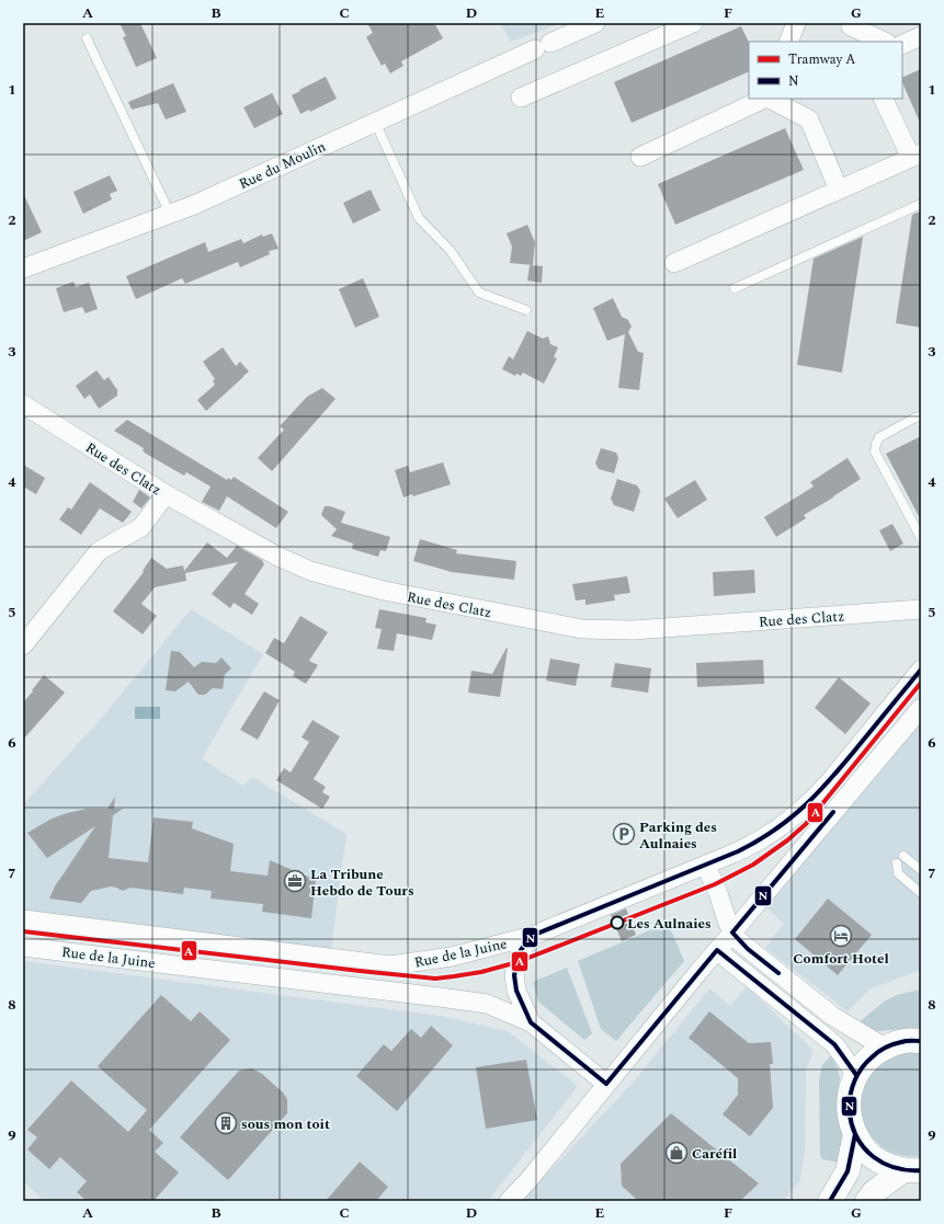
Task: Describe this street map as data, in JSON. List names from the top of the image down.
{
  "streets": {
    "street": ["Rue du Moulin", "Rue des Clatz", "Rue de la Juine"]
  },
  "places": {
    "parking": ["Parking des Aulnaies"],
    "office": ["La Tribune Hebdo de Tours"],
    "other": ["Les Aulnaies"],
    "hotel": ["Comfort Hotel"],
    "building": ["sous mon toit"],
    "shop": ["Caréfil"]
  },
  "lines": ["transit line N", "tram line A"],
  "legend": ["Tramway A", "N"],
  "grid": {
    "columns": [
      "A",
      "B",
      "C",
      "D",
      "E",
      "F",
      "G"
    ],
    "rows": [
      "1",
      "2",
      "3",
      "4",
      "5",
      "6",
      "7",
      "8",
      "9"
    ]
  }
}
